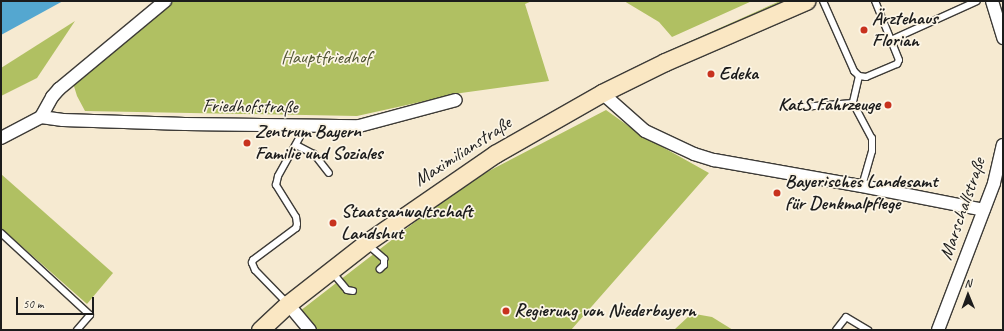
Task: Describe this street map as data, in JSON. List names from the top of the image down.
{
  "streets": {
    "main road": ["Maximilianstraße"],
    "street": ["Friedhofstraße", "Marschallstraße"]
  },
  "parks": ["Hauptfriedhof"],
  "places": [
    "Ärztehaus Florian",
    "Edeka",
    "KatS Fahrzeuge",
    "Zentrum Bayern Familie und Soziales",
    "Bayerisches Landesamt für Denkmalpflege",
    "Staatsanwaltschaft Landshut",
    "Regierung von Niederbayern"
  ],
  "scale_bar": "50 m",
  "north": "top"
}
